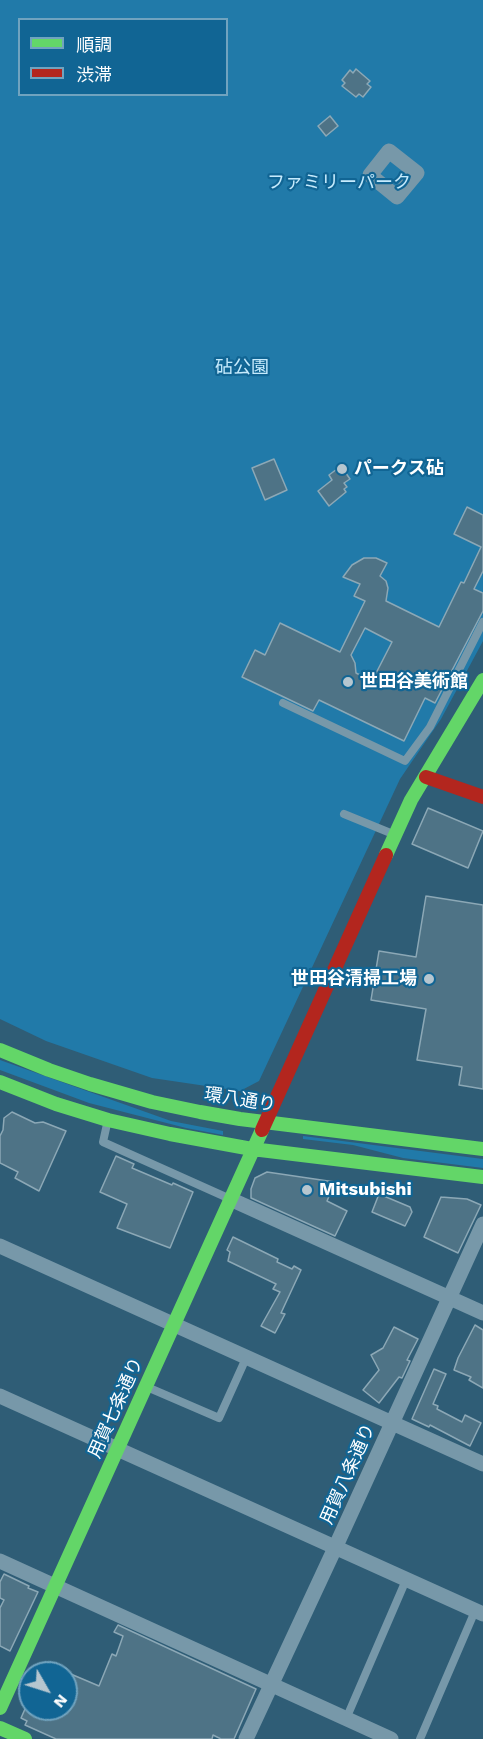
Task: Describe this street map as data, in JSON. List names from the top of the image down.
{
  "streets": {
    "street": ["環八通り", "用賀七条通り", "用賀八条通り"]
  },
  "crossings": [
    ["環八通り", "用賀七条通り"]
  ],
  "parks": ["ファミリーパーク", "砧公園"],
  "places": [
    "パークス砧",
    "世田谷美術館",
    "世田谷清掃工場",
    "Mitsubishi"
  ],
  "legend": ["順調", "渋滞"],
  "north": "bottom right"
}
